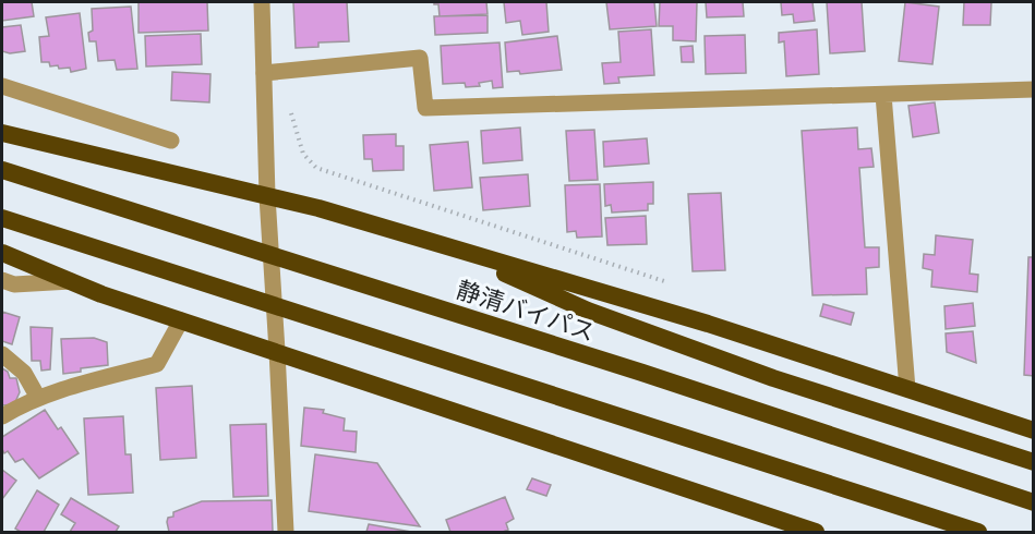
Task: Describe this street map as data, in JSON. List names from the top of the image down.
{
  "streets": {
    "highway": ["静清バイパス"]
  }
}
